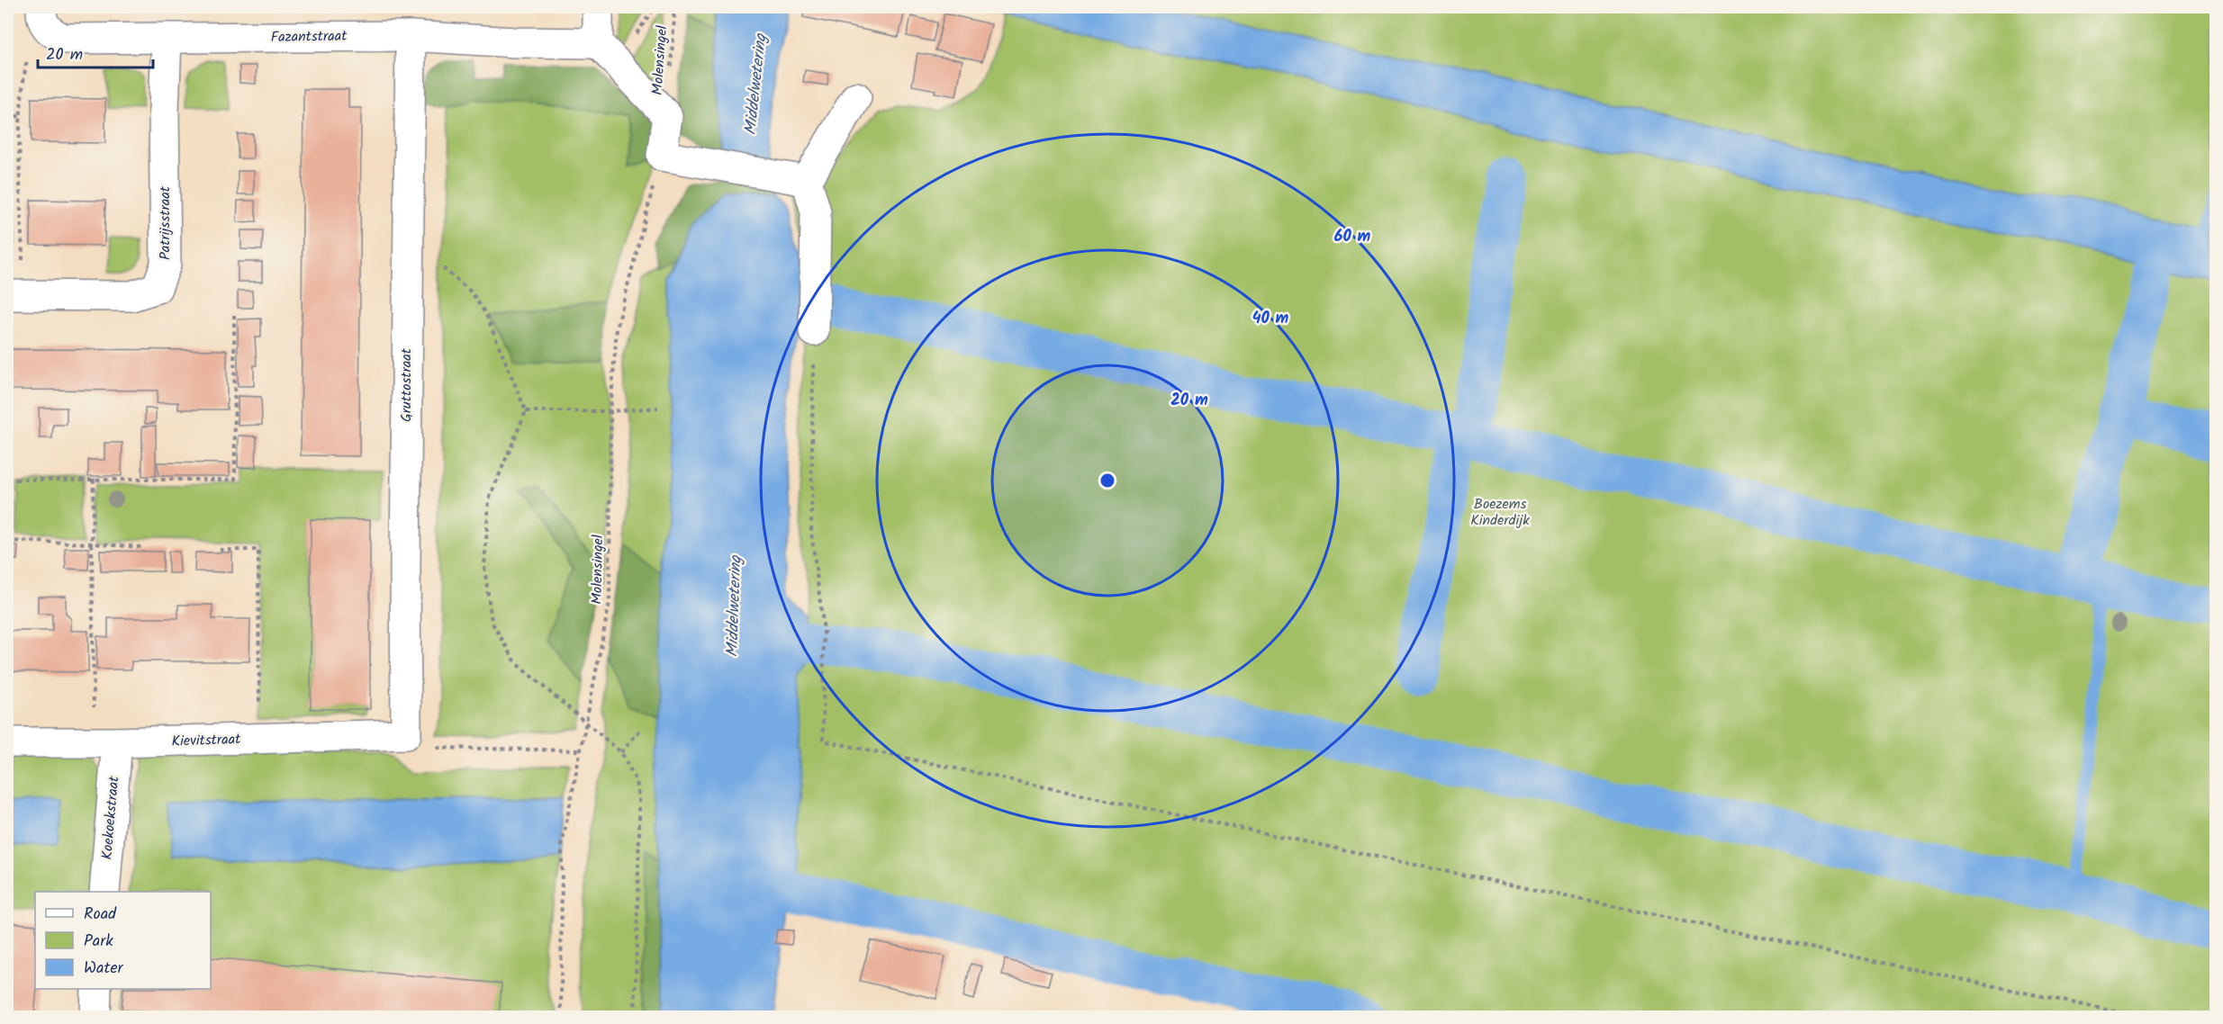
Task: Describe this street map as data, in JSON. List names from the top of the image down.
{
  "streets": {
    "street": [
      "Fazantstraat",
      "Patrijsstraat",
      "Gruttostraat",
      "Kievitstraat",
      "Koekoekstraat"
    ],
    "path": ["Molensingel"]
  },
  "crossings": [
    ["Fazantstraat", "Patrijsstraat"],
    ["Fazantstraat", "Gruttostraat"],
    ["Gruttostraat", "Kievitstraat"],
    ["Kievitstraat", "Koekoekstraat"]
  ],
  "water": ["Middelwetering"],
  "parks": ["Boezems Kinderdijk"],
  "legend": ["Road", "Park", "Water"],
  "scale_bar": "20 m",
  "rings": ["60 m", "40 m", "20 m"]
}
